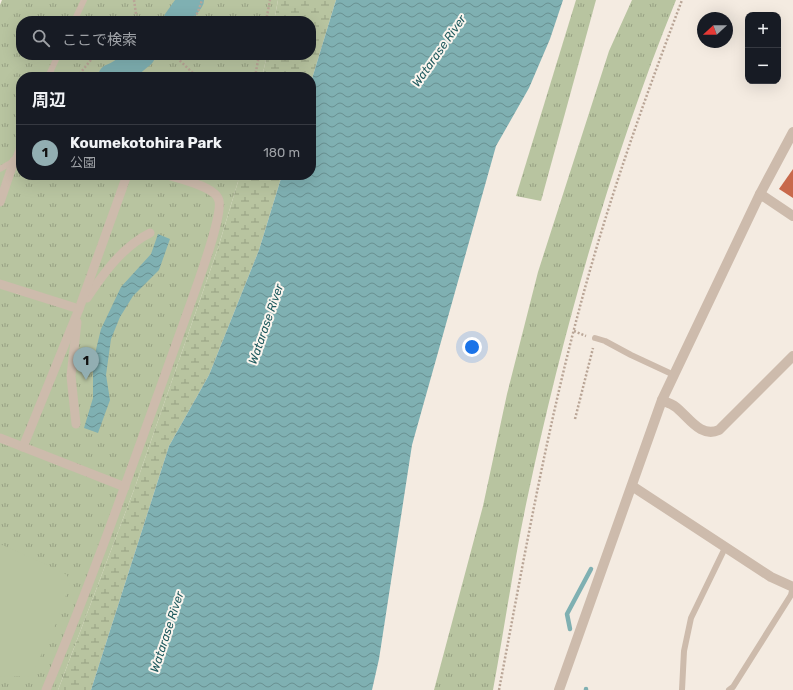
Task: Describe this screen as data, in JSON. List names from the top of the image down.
{
  "water": ["Watarase River"],
  "north": "left",
  "page": {
    "map_buttons": ["+", "−"],
    "search": "ここで検索",
    "heading": "周辺",
    "list": [
      {
        "mark": "1",
        "name": "Koumekotohira Park",
        "note": "公園",
        "value": "180 m"
      }
    ],
    "pins": "1"
  }
}
